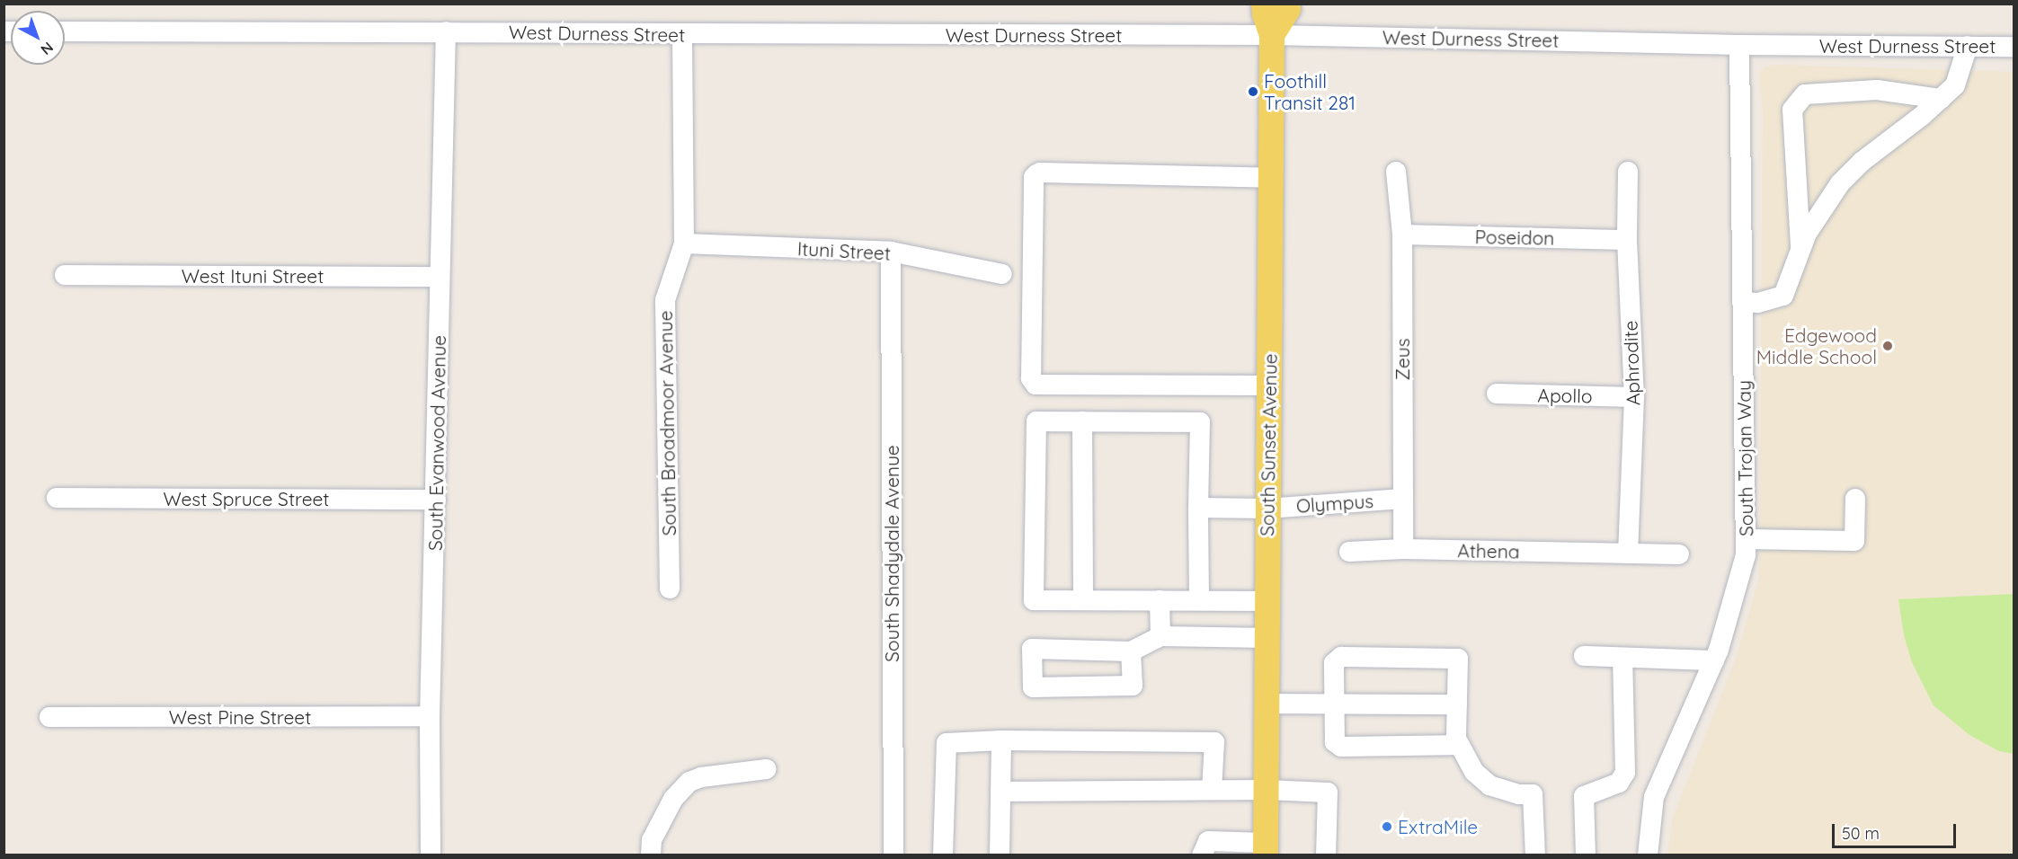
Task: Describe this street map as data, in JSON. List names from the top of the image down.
{
  "streets": {
    "main road": ["South Sunset Avenue"],
    "street": [
      "West Durness Street",
      "Poseidon",
      "Ituni Street",
      "West Ituni Street",
      "Zeus",
      "Aphrodite",
      "Apollo",
      "South Broadmoor Avenue",
      "South Evanwood Avenue",
      "South Trojan Way",
      "West Spruce Street",
      "Olympus",
      "Athena",
      "South Shadydale Avenue",
      "West Pine Street"
    ]
  },
  "crossings": [
    ["West Durness Street", "South Broadmoor Avenue"],
    ["West Durness Street", "South Evanwood Avenue"],
    ["West Durness Street", "South Sunset Avenue"],
    ["West Durness Street", "South Trojan Way"],
    ["Poseidon", "Zeus"],
    ["Poseidon", "Aphrodite"],
    ["Ituni Street", "South Broadmoor Avenue"],
    ["Ituni Street", "South Shadydale Avenue"],
    ["West Ituni Street", "South Evanwood Avenue"],
    ["Zeus", "Olympus"],
    ["Zeus", "Athena"],
    ["Aphrodite", "Apollo"],
    ["Aphrodite", "Athena"],
    ["South Evanwood Avenue", "West Spruce Street"],
    ["South Evanwood Avenue", "West Pine Street"],
    ["South Sunset Avenue", "Olympus"]
  ],
  "places": ["Foothill Transit 281", "Edgewood Middle School", "ExtraMile"],
  "scale_bar": "50 m",
  "north": "bottom right"
}
